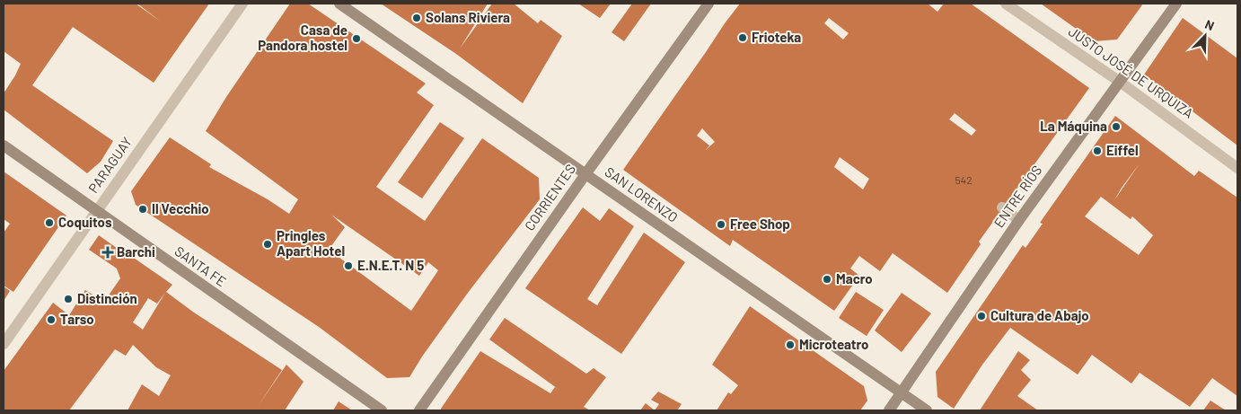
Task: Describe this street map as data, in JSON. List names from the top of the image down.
{
  "streets": {
    "main road": [
      "SAN LORENZO",
      "ENTRE RÍOS",
      "CORRIENTES",
      "SANTA FE"
    ],
    "street": ["JUSTO JOSÉ DE URQUIZA", "PARAGUAY"]
  },
  "crossings": [
    ["JUSTO JOSÉ DE URQUIZA", "ENTRE RÍOS"],
    ["PARAGUAY", "SANTA FE"],
    ["SAN LORENZO", "ENTRE RÍOS"],
    ["SAN LORENZO", "CORRIENTES"]
  ],
  "places": {
    "other": [
      "Solans Riviera",
      "Frioteka",
      "Casa de Pandora hostel",
      "La Máquina",
      "Eiffel",
      "Il Vecchio",
      "Coquitos",
      "Free Shop",
      "Pringles Apart Hotel",
      "E.N.E.T. N 5",
      "Macro",
      "Distinción",
      "Cultura de Abajo",
      "Tarso",
      "Microteatro"
    ],
    "health": ["Barchi"]
  },
  "house_numbers": ["542"],
  "north": "top right"
}
